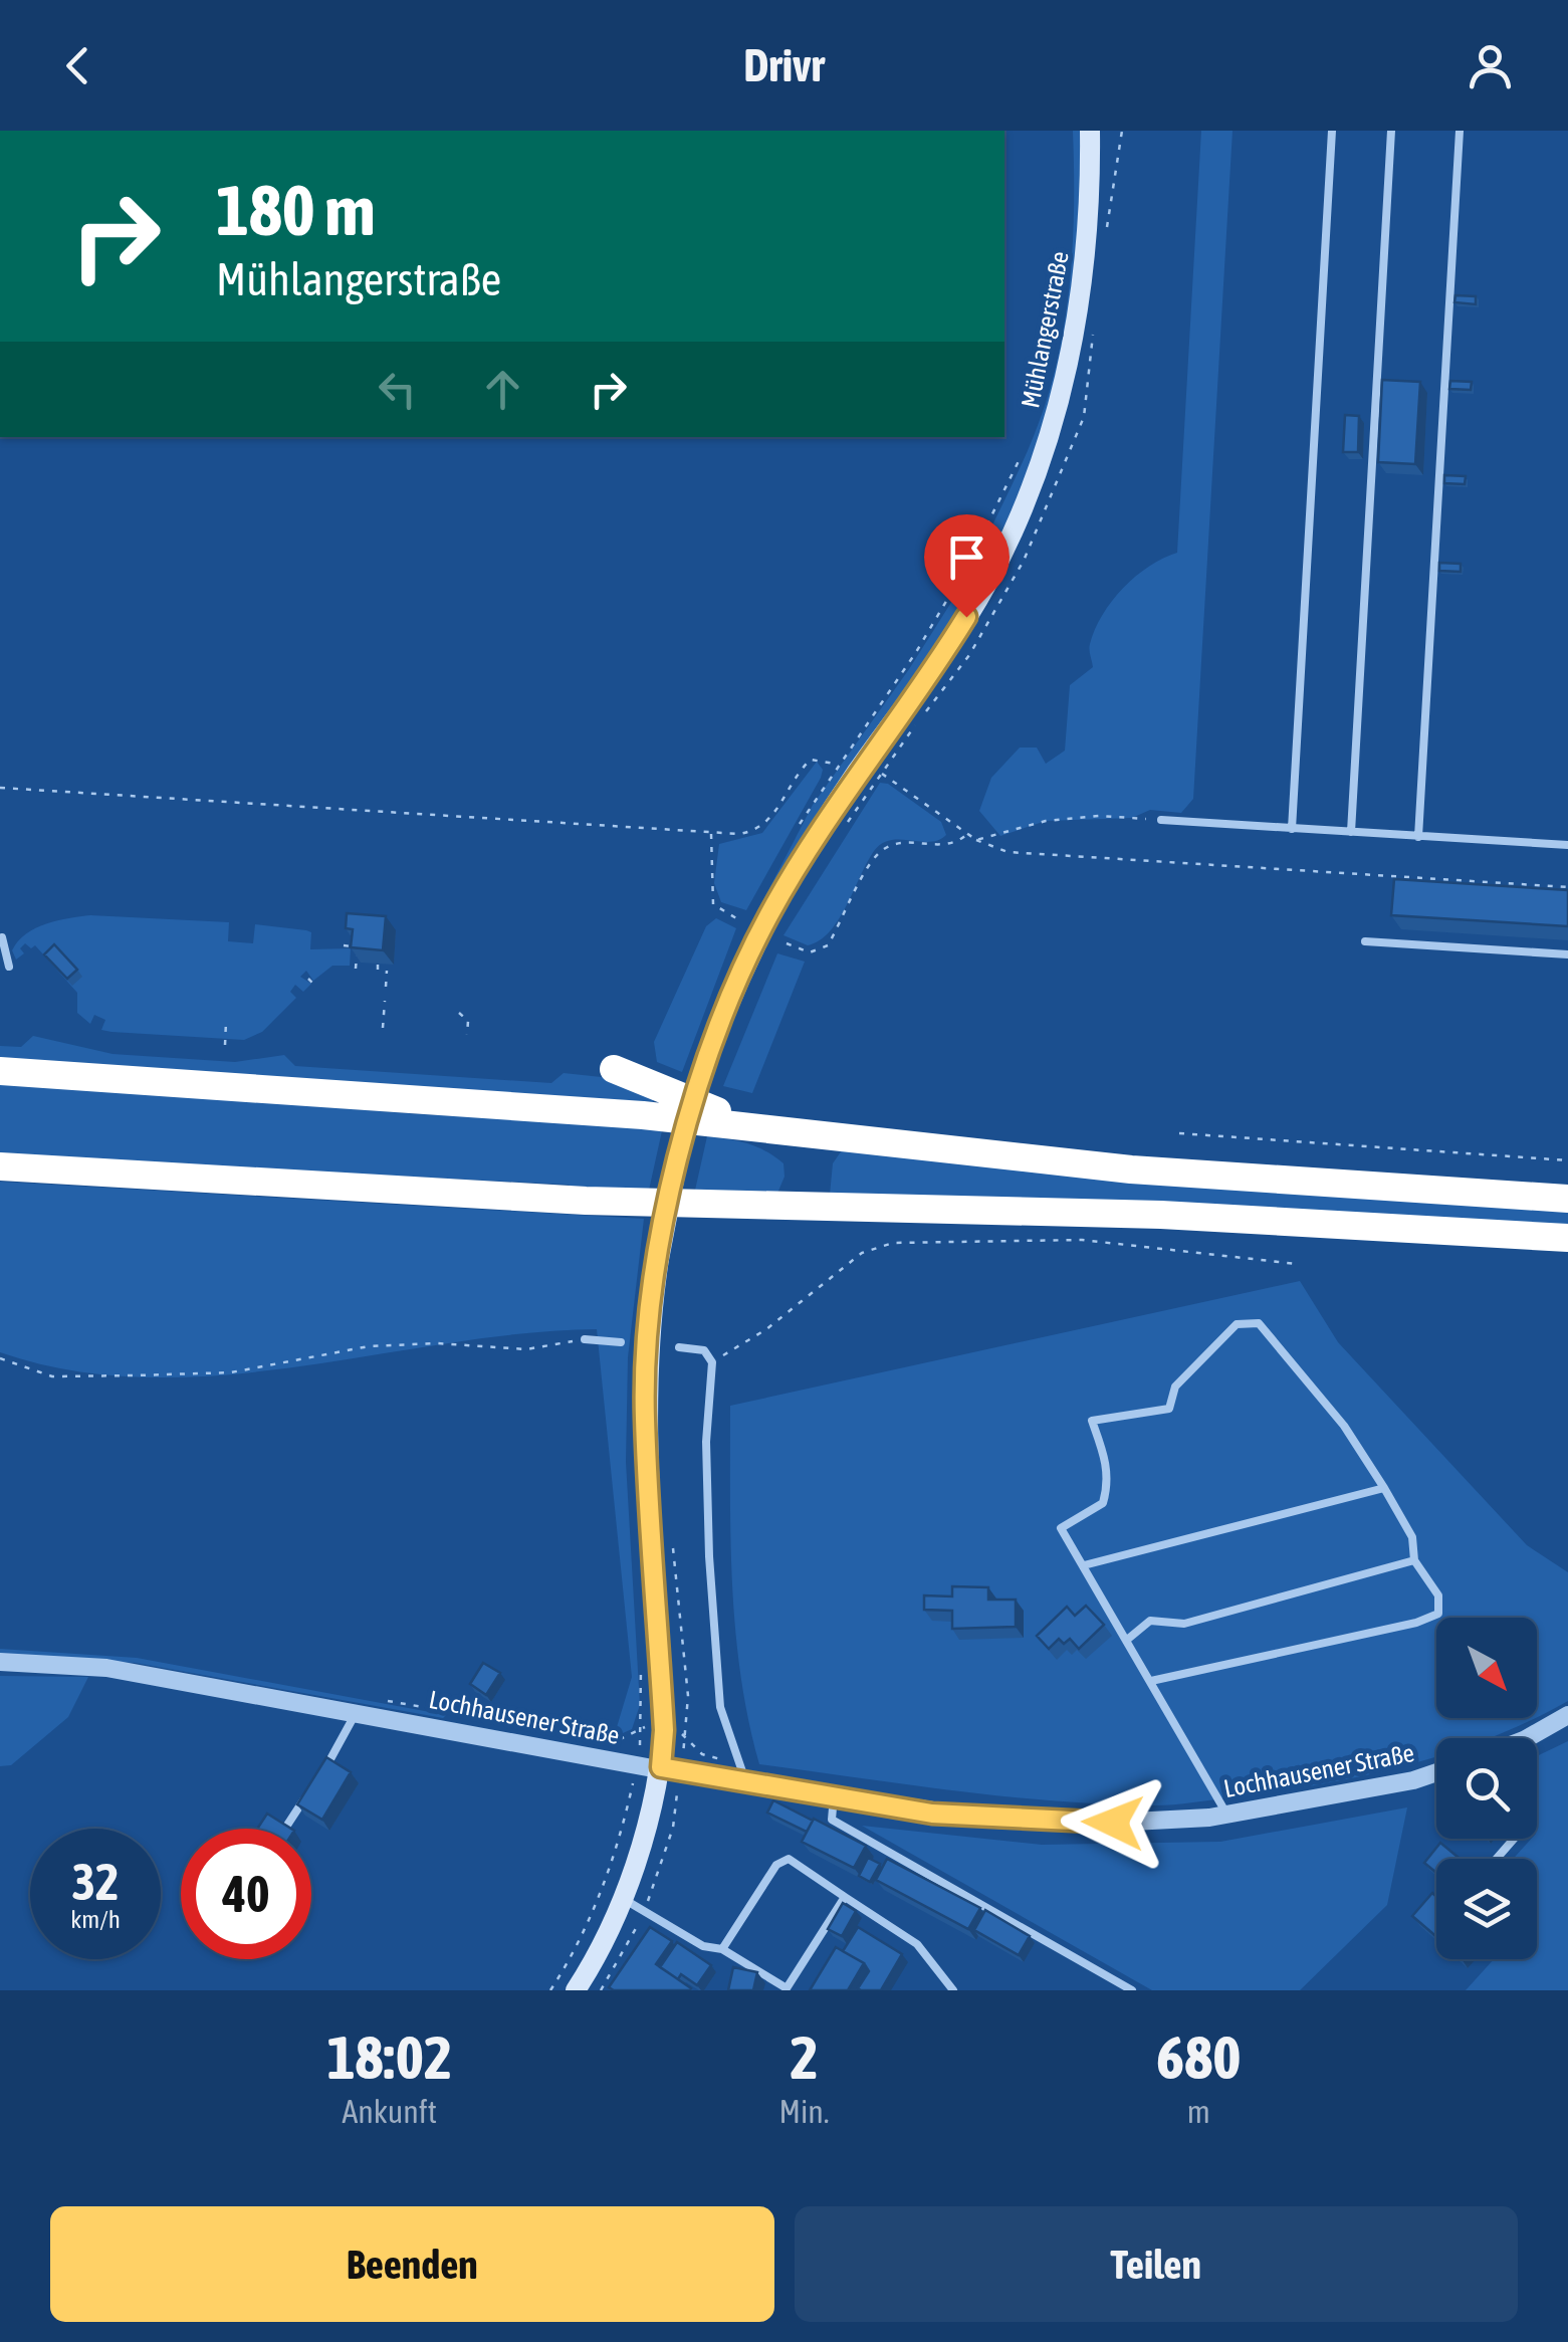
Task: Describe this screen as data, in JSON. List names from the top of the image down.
{
  "streets": {
    "main road": ["Mühlangerstraße"],
    "street": ["Lochhausener Straße"]
  },
  "crossings": [
    ["Mühlangerstraße", "Lochhausener Straße"]
  ],
  "north": "bottom right",
  "page": {
    "header": "Drivr",
    "turn": ["180 m", "Mühlangerstraße"],
    "speed": "32 km/h",
    "limit": "40",
    "eta": [
      "18:02",
      "Ankunft",
      "2",
      "Min.",
      "680",
      "m"
    ],
    "buttons": ["Beenden", "Teilen"]
  }
}
